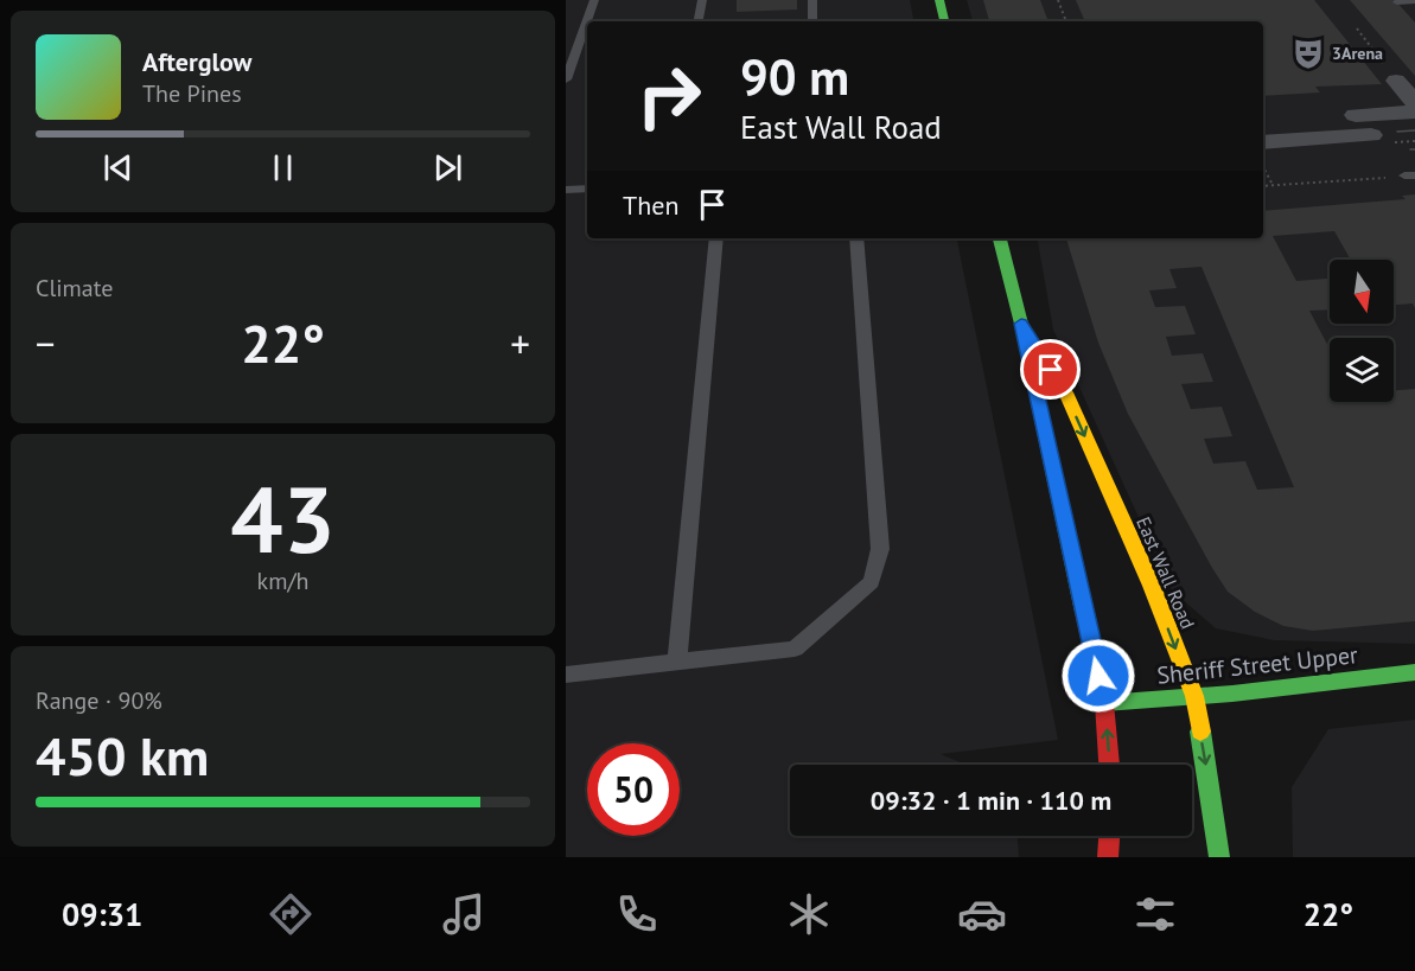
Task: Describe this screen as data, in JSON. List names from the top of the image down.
{
  "streets": {
    "main road": ["East Wall Road", "Sheriff Street Upper"]
  },
  "crossings": [
    ["East Wall Road", "Sheriff Street Upper"]
  ],
  "places": {
    "theatre": ["3Arena"]
  },
  "north": "bottom",
  "page": {
    "turn": ["90 m", "East Wall Road"],
    "song": ["Afterglow", "The Pines"],
    "then": "Then",
    "tile": [
      "Climate",
      ["43", "km/h"],
      ["Range · 90%", "450 km"]
    ],
    "heat": ["−", "22°", "+"],
    "limit": "50",
    "trip": "09:32 · 1 min · 110 m",
    "tabs": ["09:31", "22°"]
  }
}
